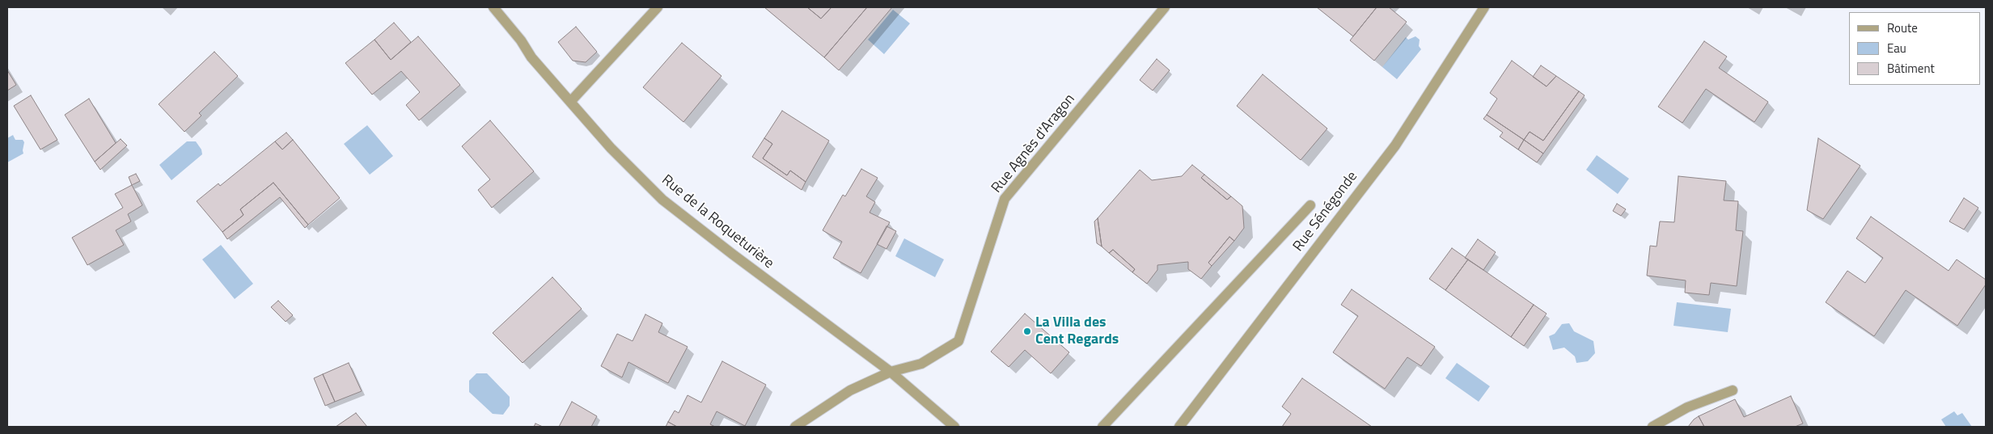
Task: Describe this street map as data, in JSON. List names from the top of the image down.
{
  "streets": {
    "street": ["Rue Agnès d'Aragon", "Rue Sénégonde", "Rue de la Roqueturière"]
  },
  "crossings": [
    ["Rue Agnès d'Aragon", "Rue de la Roqueturière"]
  ],
  "places": ["La Villa des Cent Regards"],
  "legend": ["Route", "Eau", "Bâtiment"]
}
